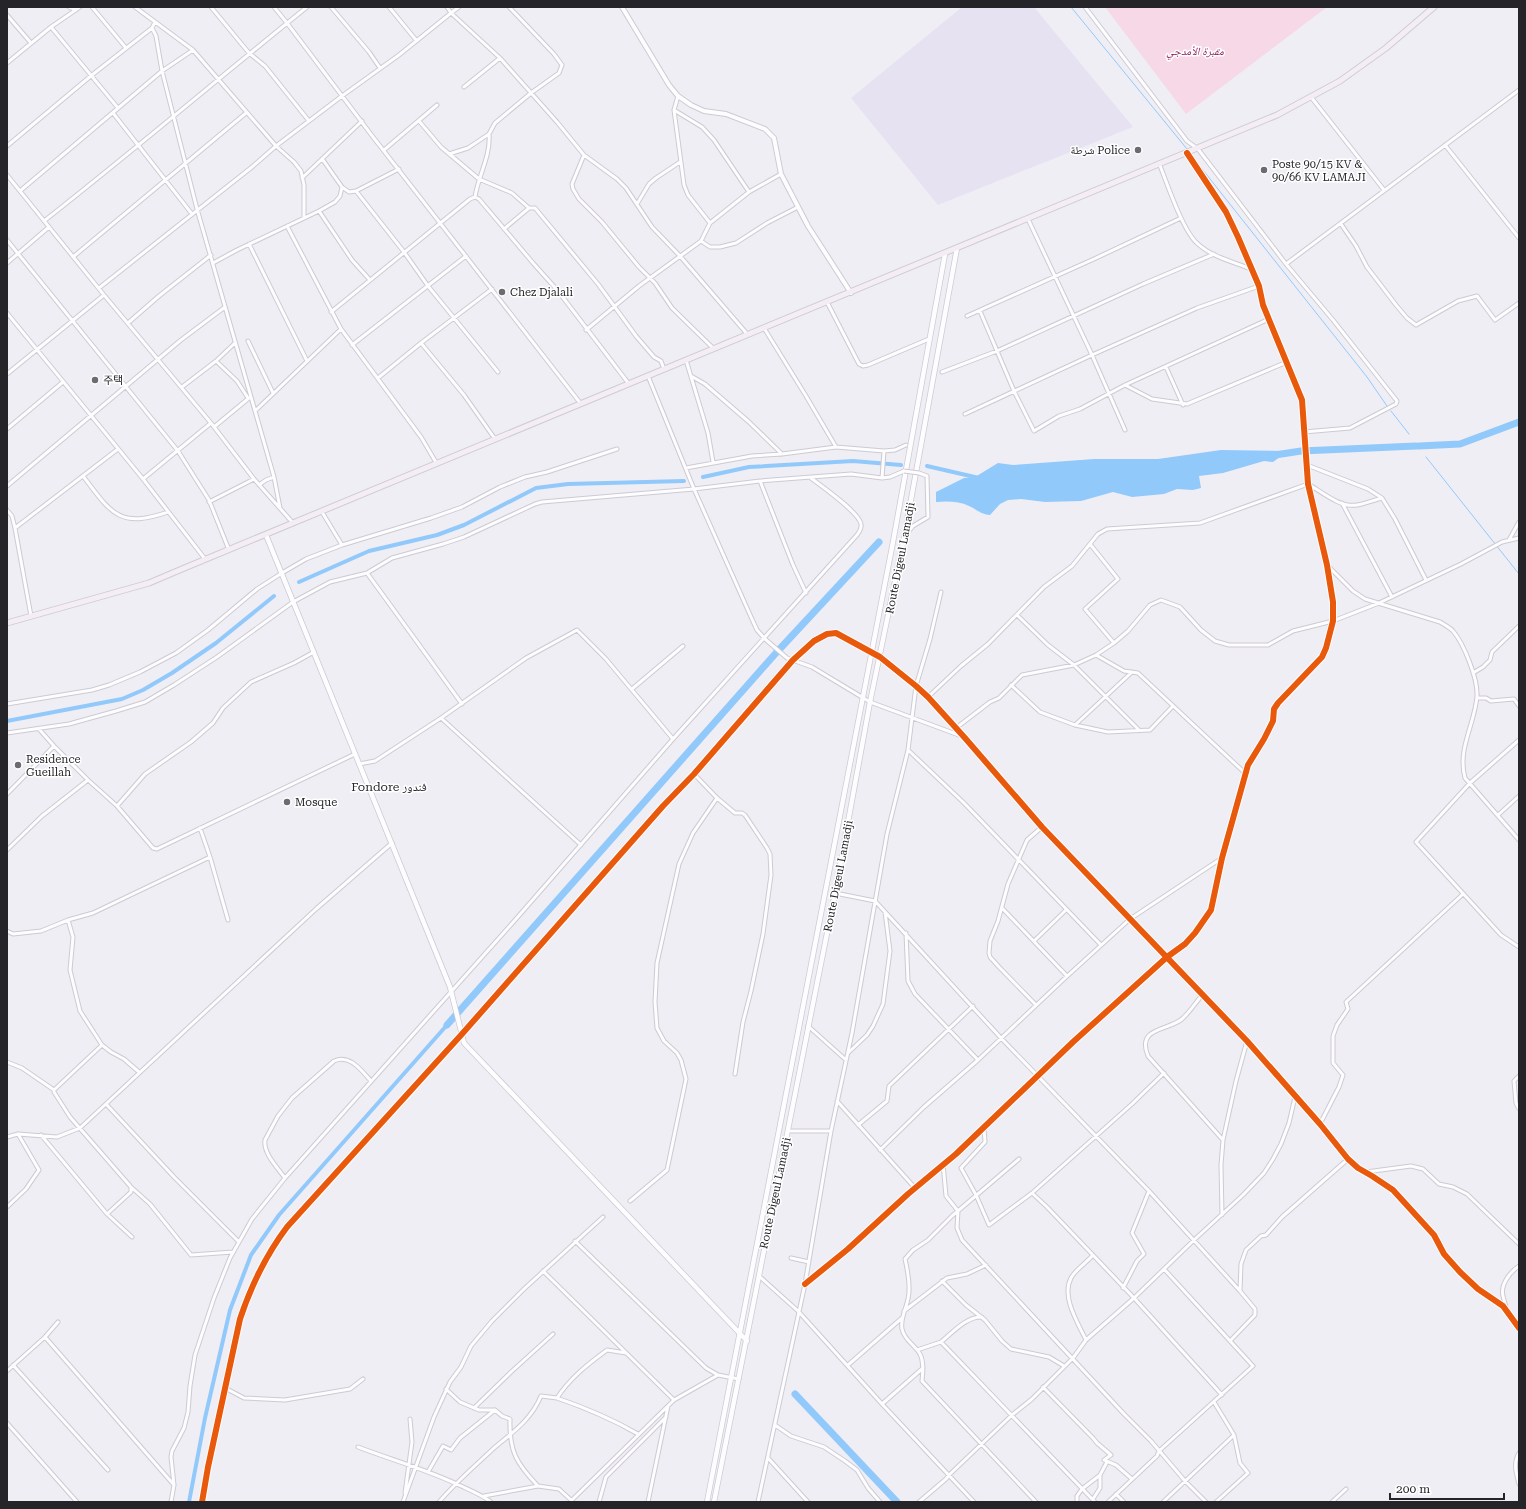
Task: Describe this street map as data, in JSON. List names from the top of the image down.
{
  "streets": {
    "main road": ["Route Digeul Lamadji"]
  },
  "districts": ["Fondore فندور"],
  "parks": ["مقبرة الأمدجي"],
  "places": [
    "شرطة Police",
    "Poste 90/15 KV & 90/66 KV LAMAJI",
    "Chez Djalali",
    "주택",
    "Residence Gueillah",
    "Mosque"
  ],
  "scale_bar": "200 m"
}
